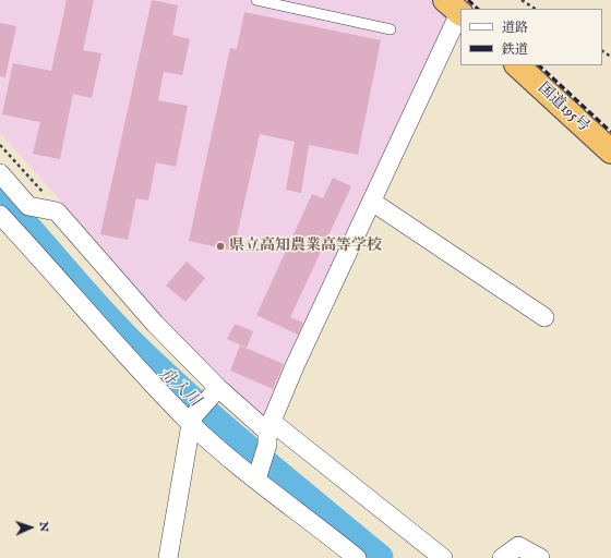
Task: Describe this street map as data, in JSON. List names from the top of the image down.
{
  "streets": {
    "highway": ["国道195号"]
  },
  "water": ["舟入川"],
  "places": ["県立高知農業高等学校"],
  "legend": ["道路", "鉄道"],
  "north": "right"
}
